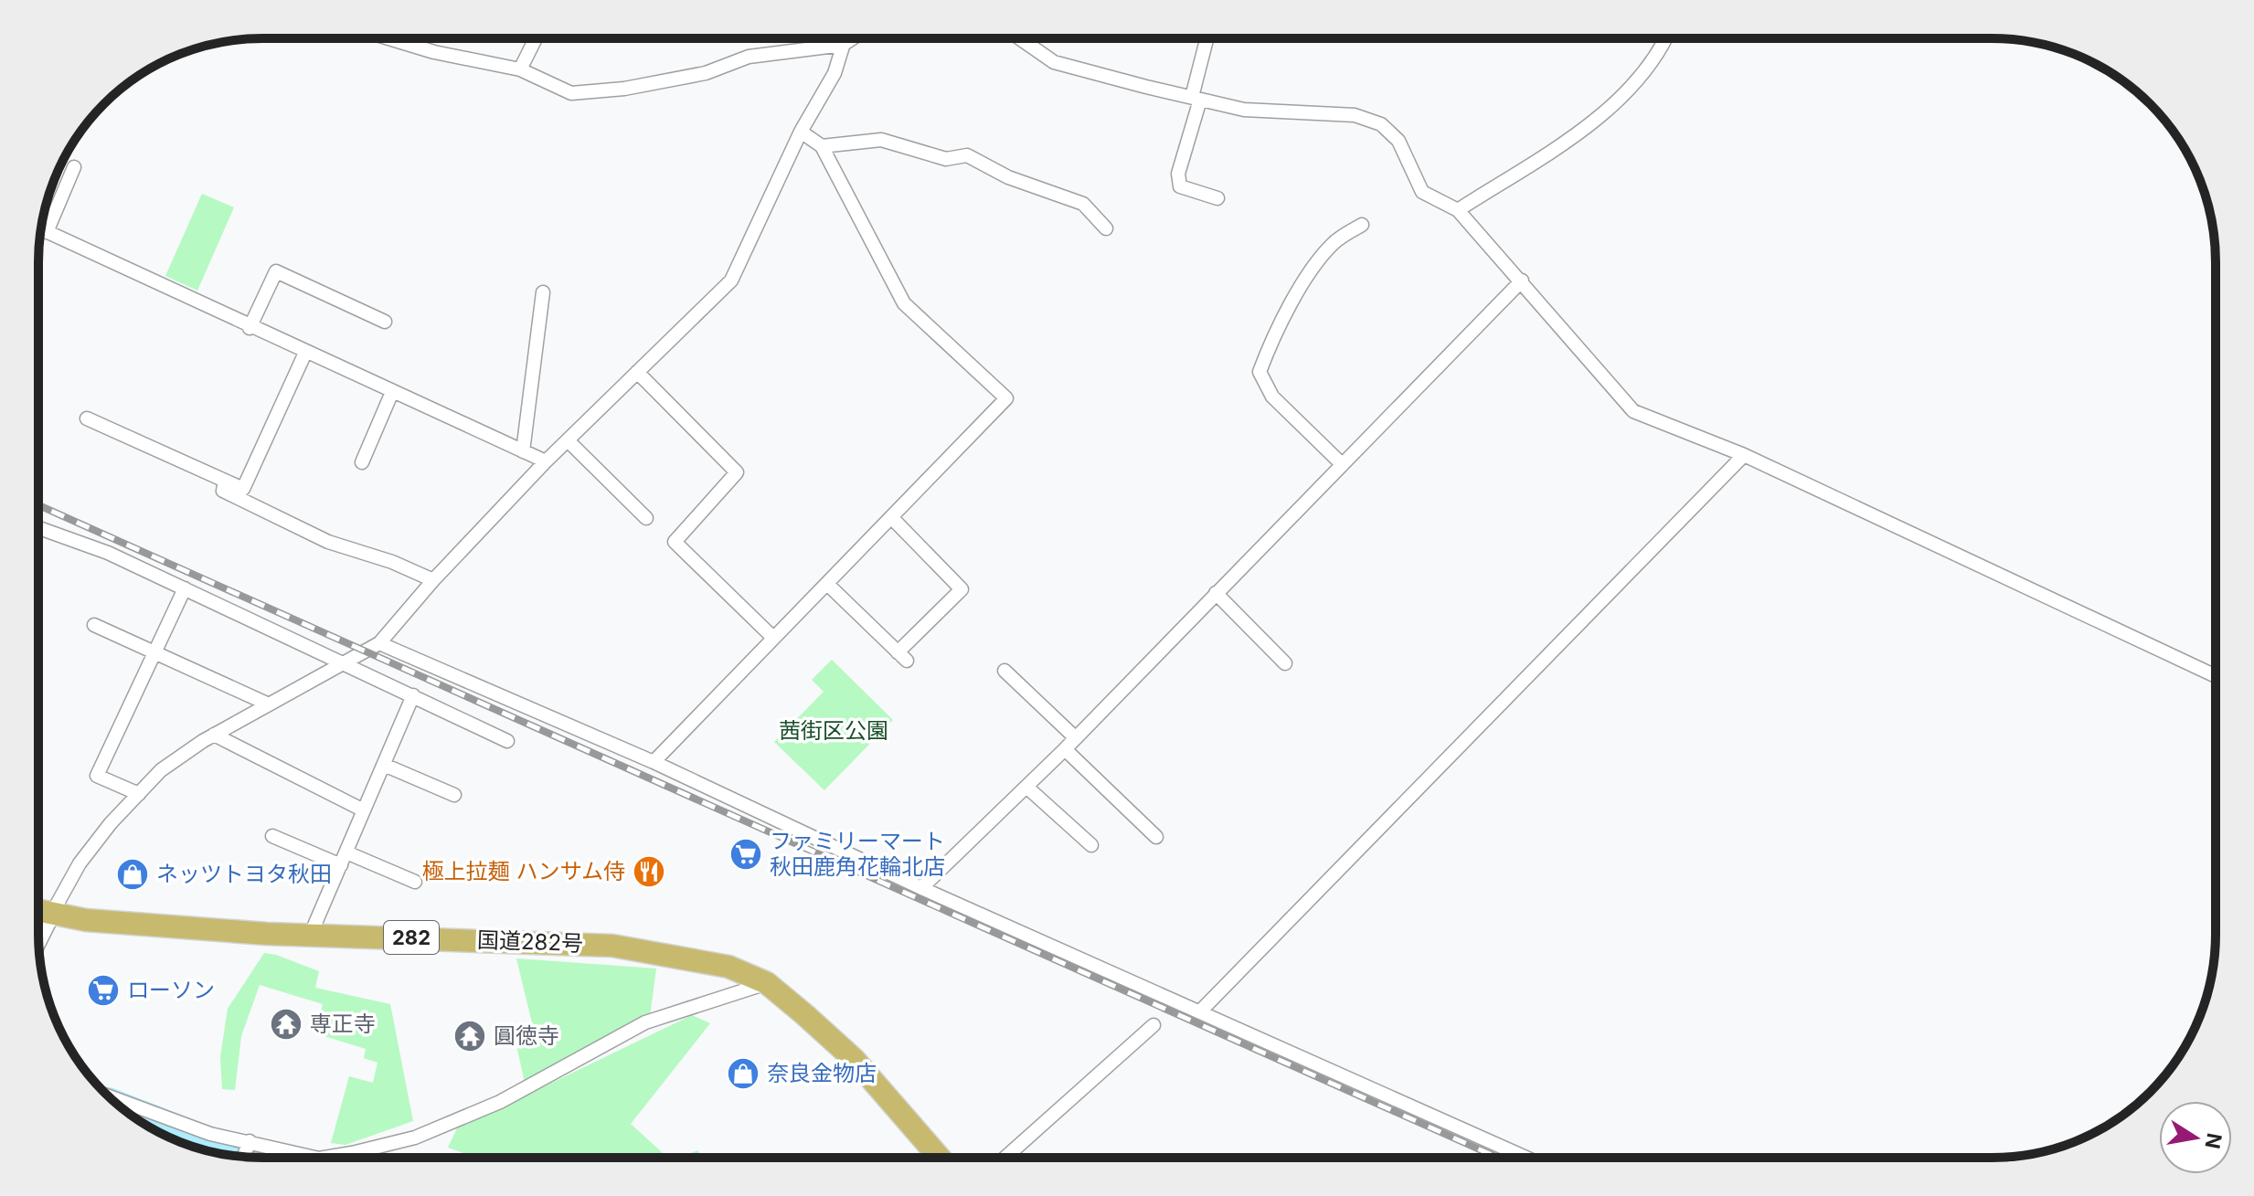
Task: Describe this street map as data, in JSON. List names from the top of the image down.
{
  "streets": {
    "highway": ["282", "国道282号"]
  },
  "parks": ["茜街区公園"],
  "places": {
    "supermarket": ["ファミリーマート 秋田鹿角花輪北店", "ローソン"],
    "restaurant": ["極上拉麺 ハンサム侍"],
    "shop": ["ネッツトヨタ秋田", "奈良金物店"],
    "temple": ["専正寺", "圓徳寺"]
  },
  "north": "right"
}
